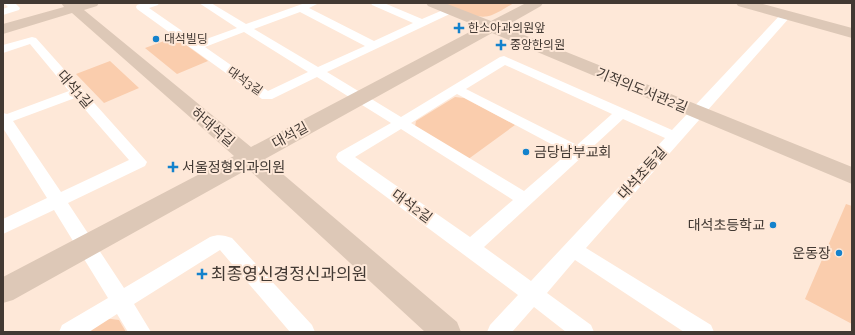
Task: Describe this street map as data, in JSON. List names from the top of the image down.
{
  "streets": {
    "street": [
      "대석3길",
      "대석1길",
      "기적의도서관2길",
      "하대석길",
      "대석길",
      "대석초등길",
      "대석2길"
    ]
  },
  "crossings": [
    ["대석3길", "기적의도서관2길"],
    ["기적의도서관2길", "대석길"],
    ["기적의도서관2길", "대석초등길"],
    ["하대석길", "대석길"],
    ["대석초등길", "대석2길"]
  ],
  "places": {
    "health": [
      "한소아과의원앞",
      "중앙한의원",
      "서울정형외과의원",
      "최종영신경정신과의원"
    ],
    "other": [
      "대석빌딩",
      "금당남부교회",
      "대석초등학교",
      "운동장"
    ]
  }
}
